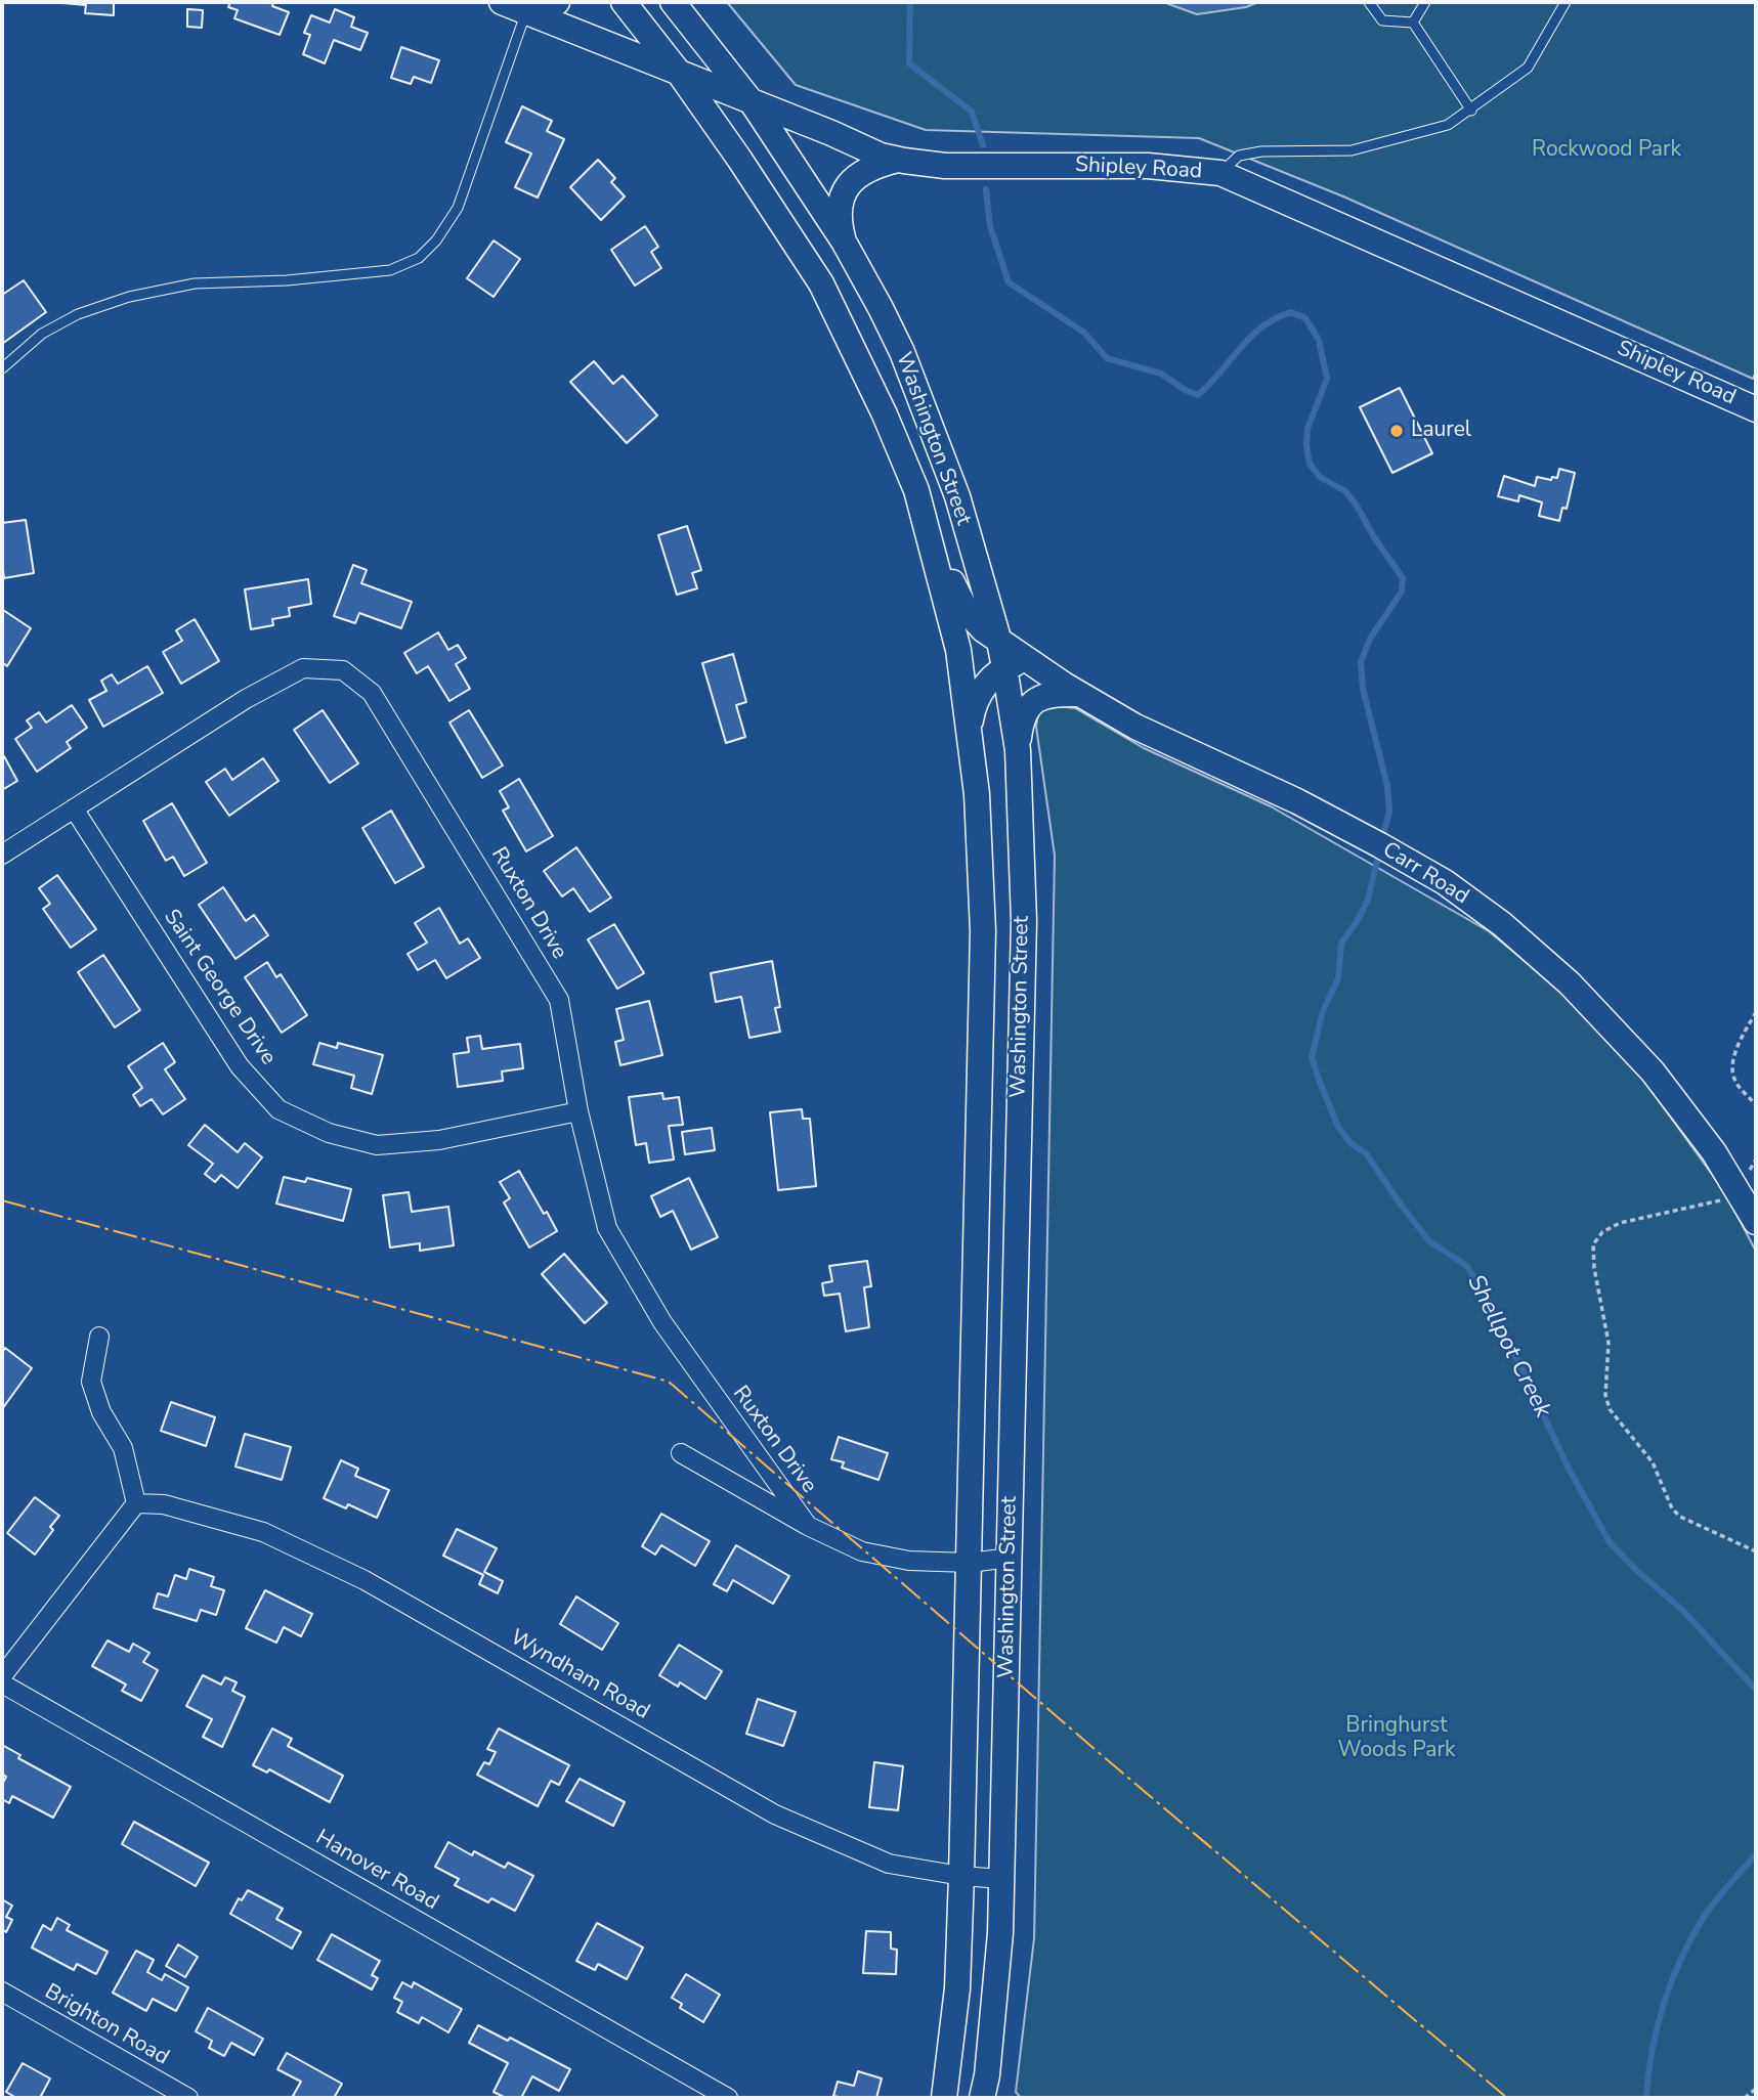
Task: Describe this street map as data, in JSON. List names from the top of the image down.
{
  "streets": {
    "main road": ["Shipley Road", "Washington Street", "Carr Road"],
    "street": [
      "Ruxton Drive",
      "Saint George Drive",
      "Wyndham Road",
      "Hanover Road",
      "Brighton Road"
    ]
  },
  "crossings": [
    ["Shipley Road", "Washington Street"],
    ["Washington Street", "Carr Road"],
    ["Washington Street", "Wyndham Road"],
    ["Ruxton Drive", "Saint George Drive"]
  ],
  "water": ["Shellpot Creek"],
  "parks": ["Rockwood Park", "Bringhurst Woods Park"],
  "places": ["Laurel"]
}
